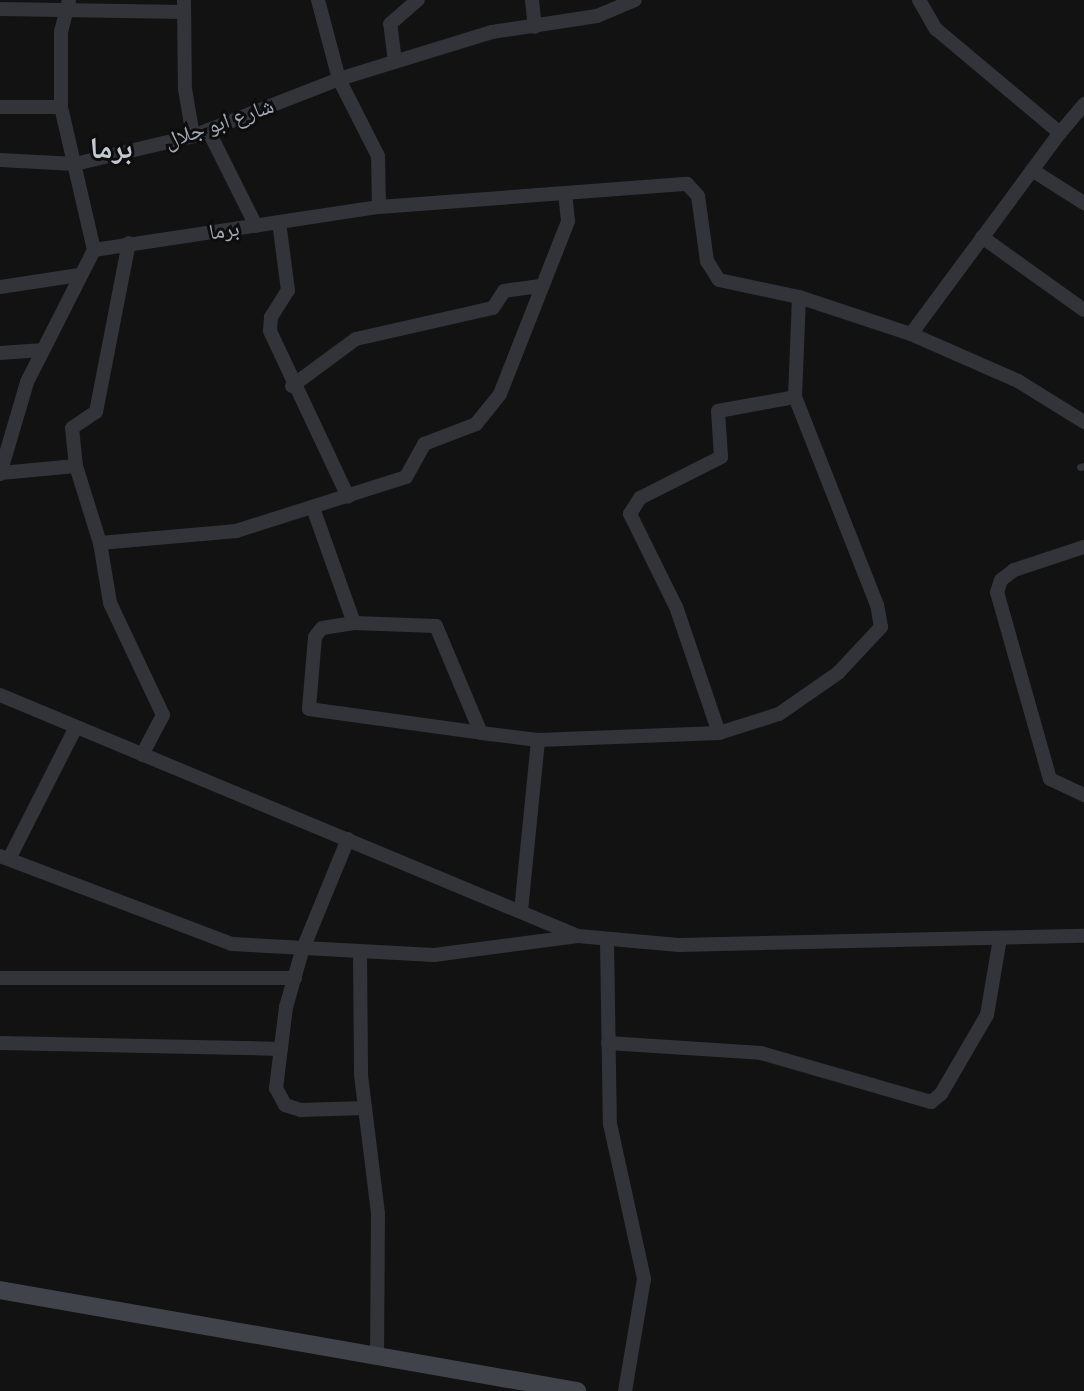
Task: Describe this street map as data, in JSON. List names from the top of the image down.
{
  "streets": {
    "street": ["شارع ابو جلال", "برما"]
  },
  "districts": ["برما"]
}
